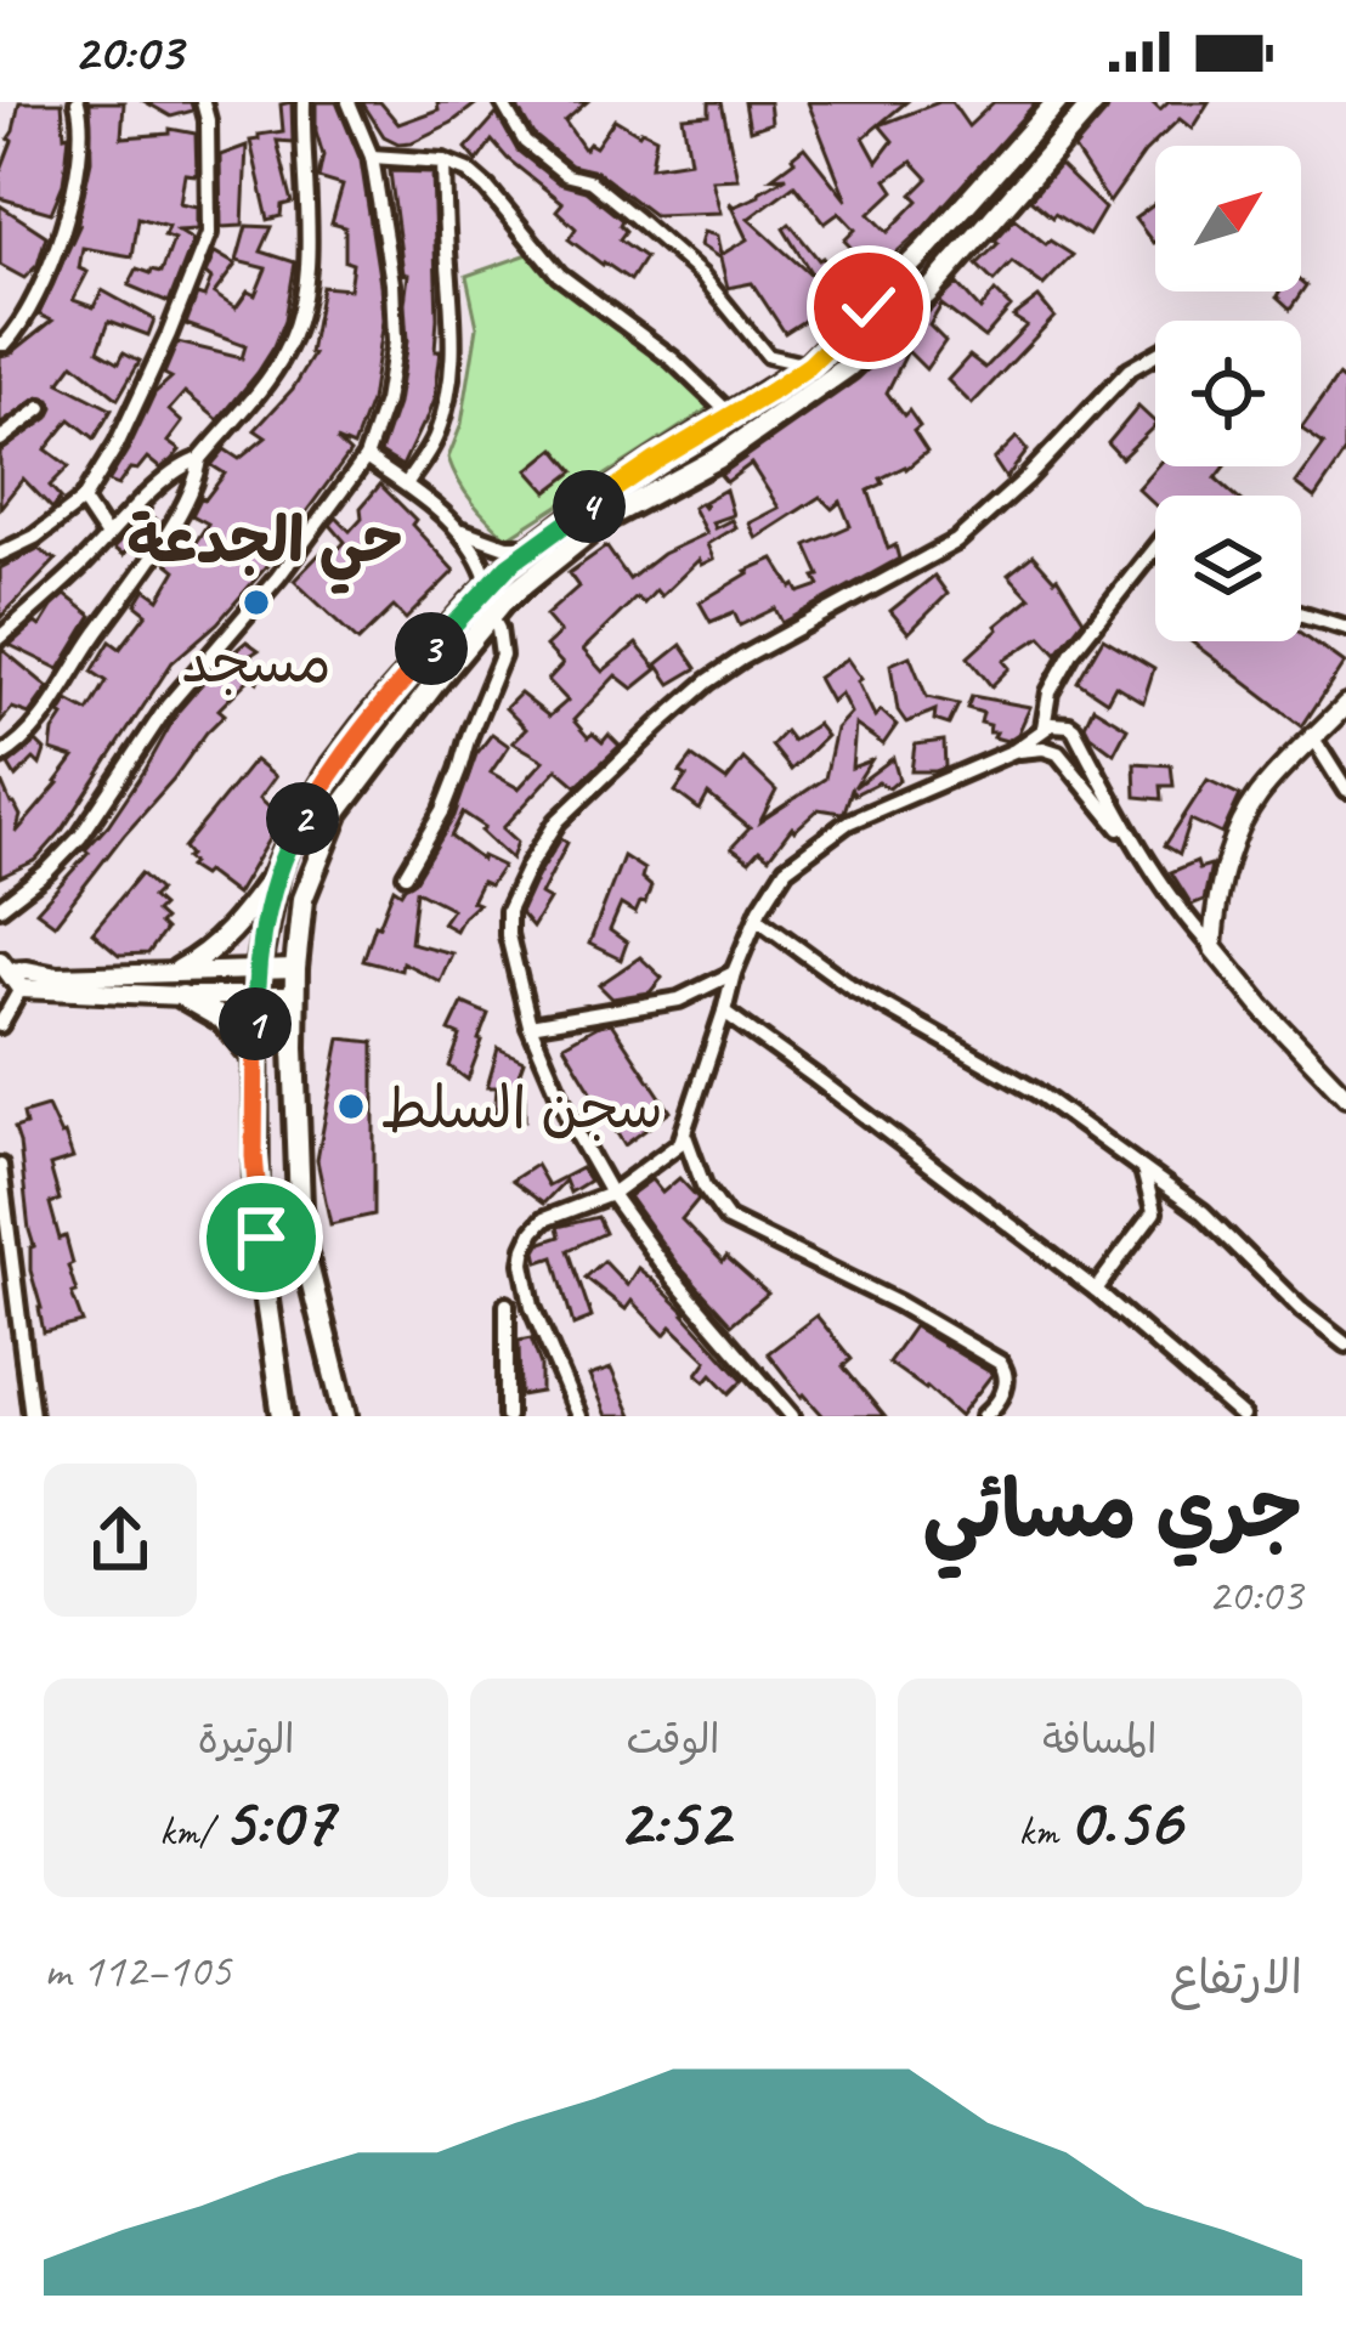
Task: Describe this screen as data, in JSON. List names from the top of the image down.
{
  "districts": ["حي الجدعة"],
  "places": ["مسجد", "سجن السلط"],
  "north": "top right",
  "page": {
    "status": "20:03",
    "pins": [
      "4",
      "3",
      "2",
      "1"
    ],
    "heading": ["جري مسائي", "20:03"],
    "stats": [
      ["المسافة", "0.56 km"],
      ["الوقت", "2:52"],
      ["الوتيرة", "5:07 /km"]
    ],
    "chart": ["الارتفاع", "105–112 m"]
  }
}
